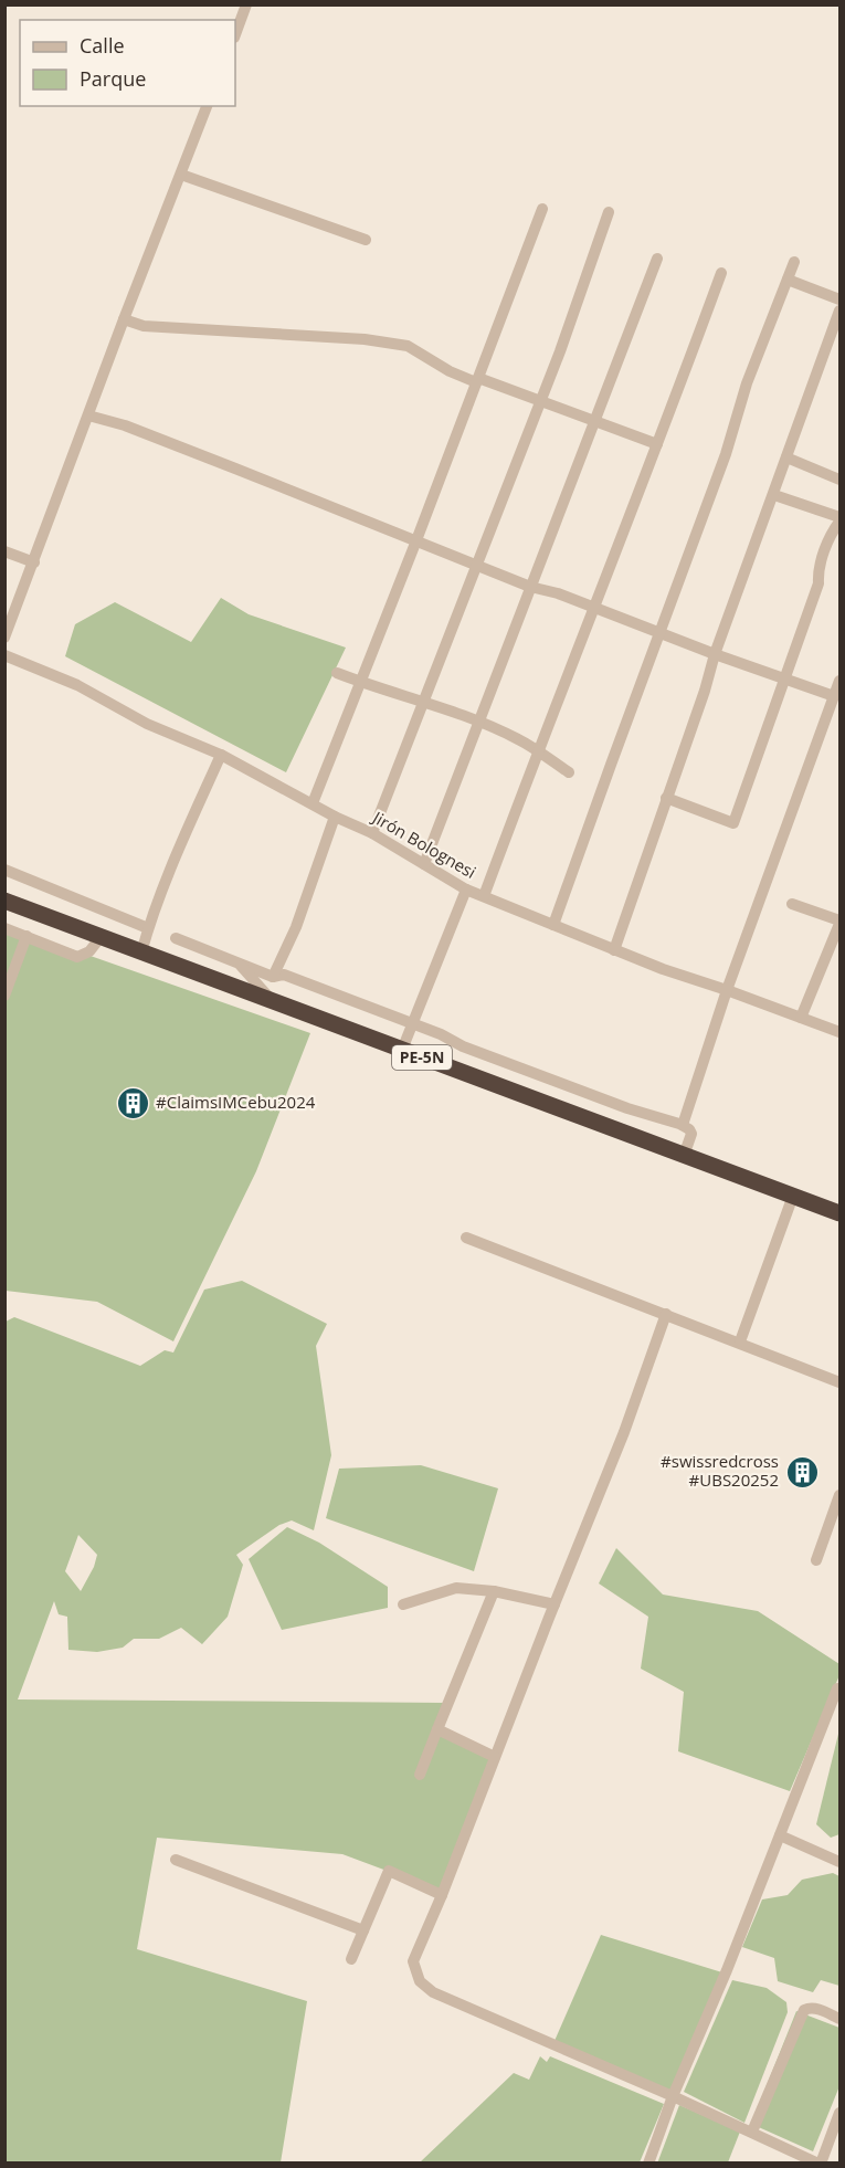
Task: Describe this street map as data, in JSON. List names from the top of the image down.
{
  "streets": {
    "highway": ["PE-5N"],
    "street": ["Jirón Bolognesi"]
  },
  "places": {
    "building": ["#ClaimsIMCebu2024", "#swissredcross #UBS20252"]
  },
  "legend": ["Calle", "Parque"]
}
